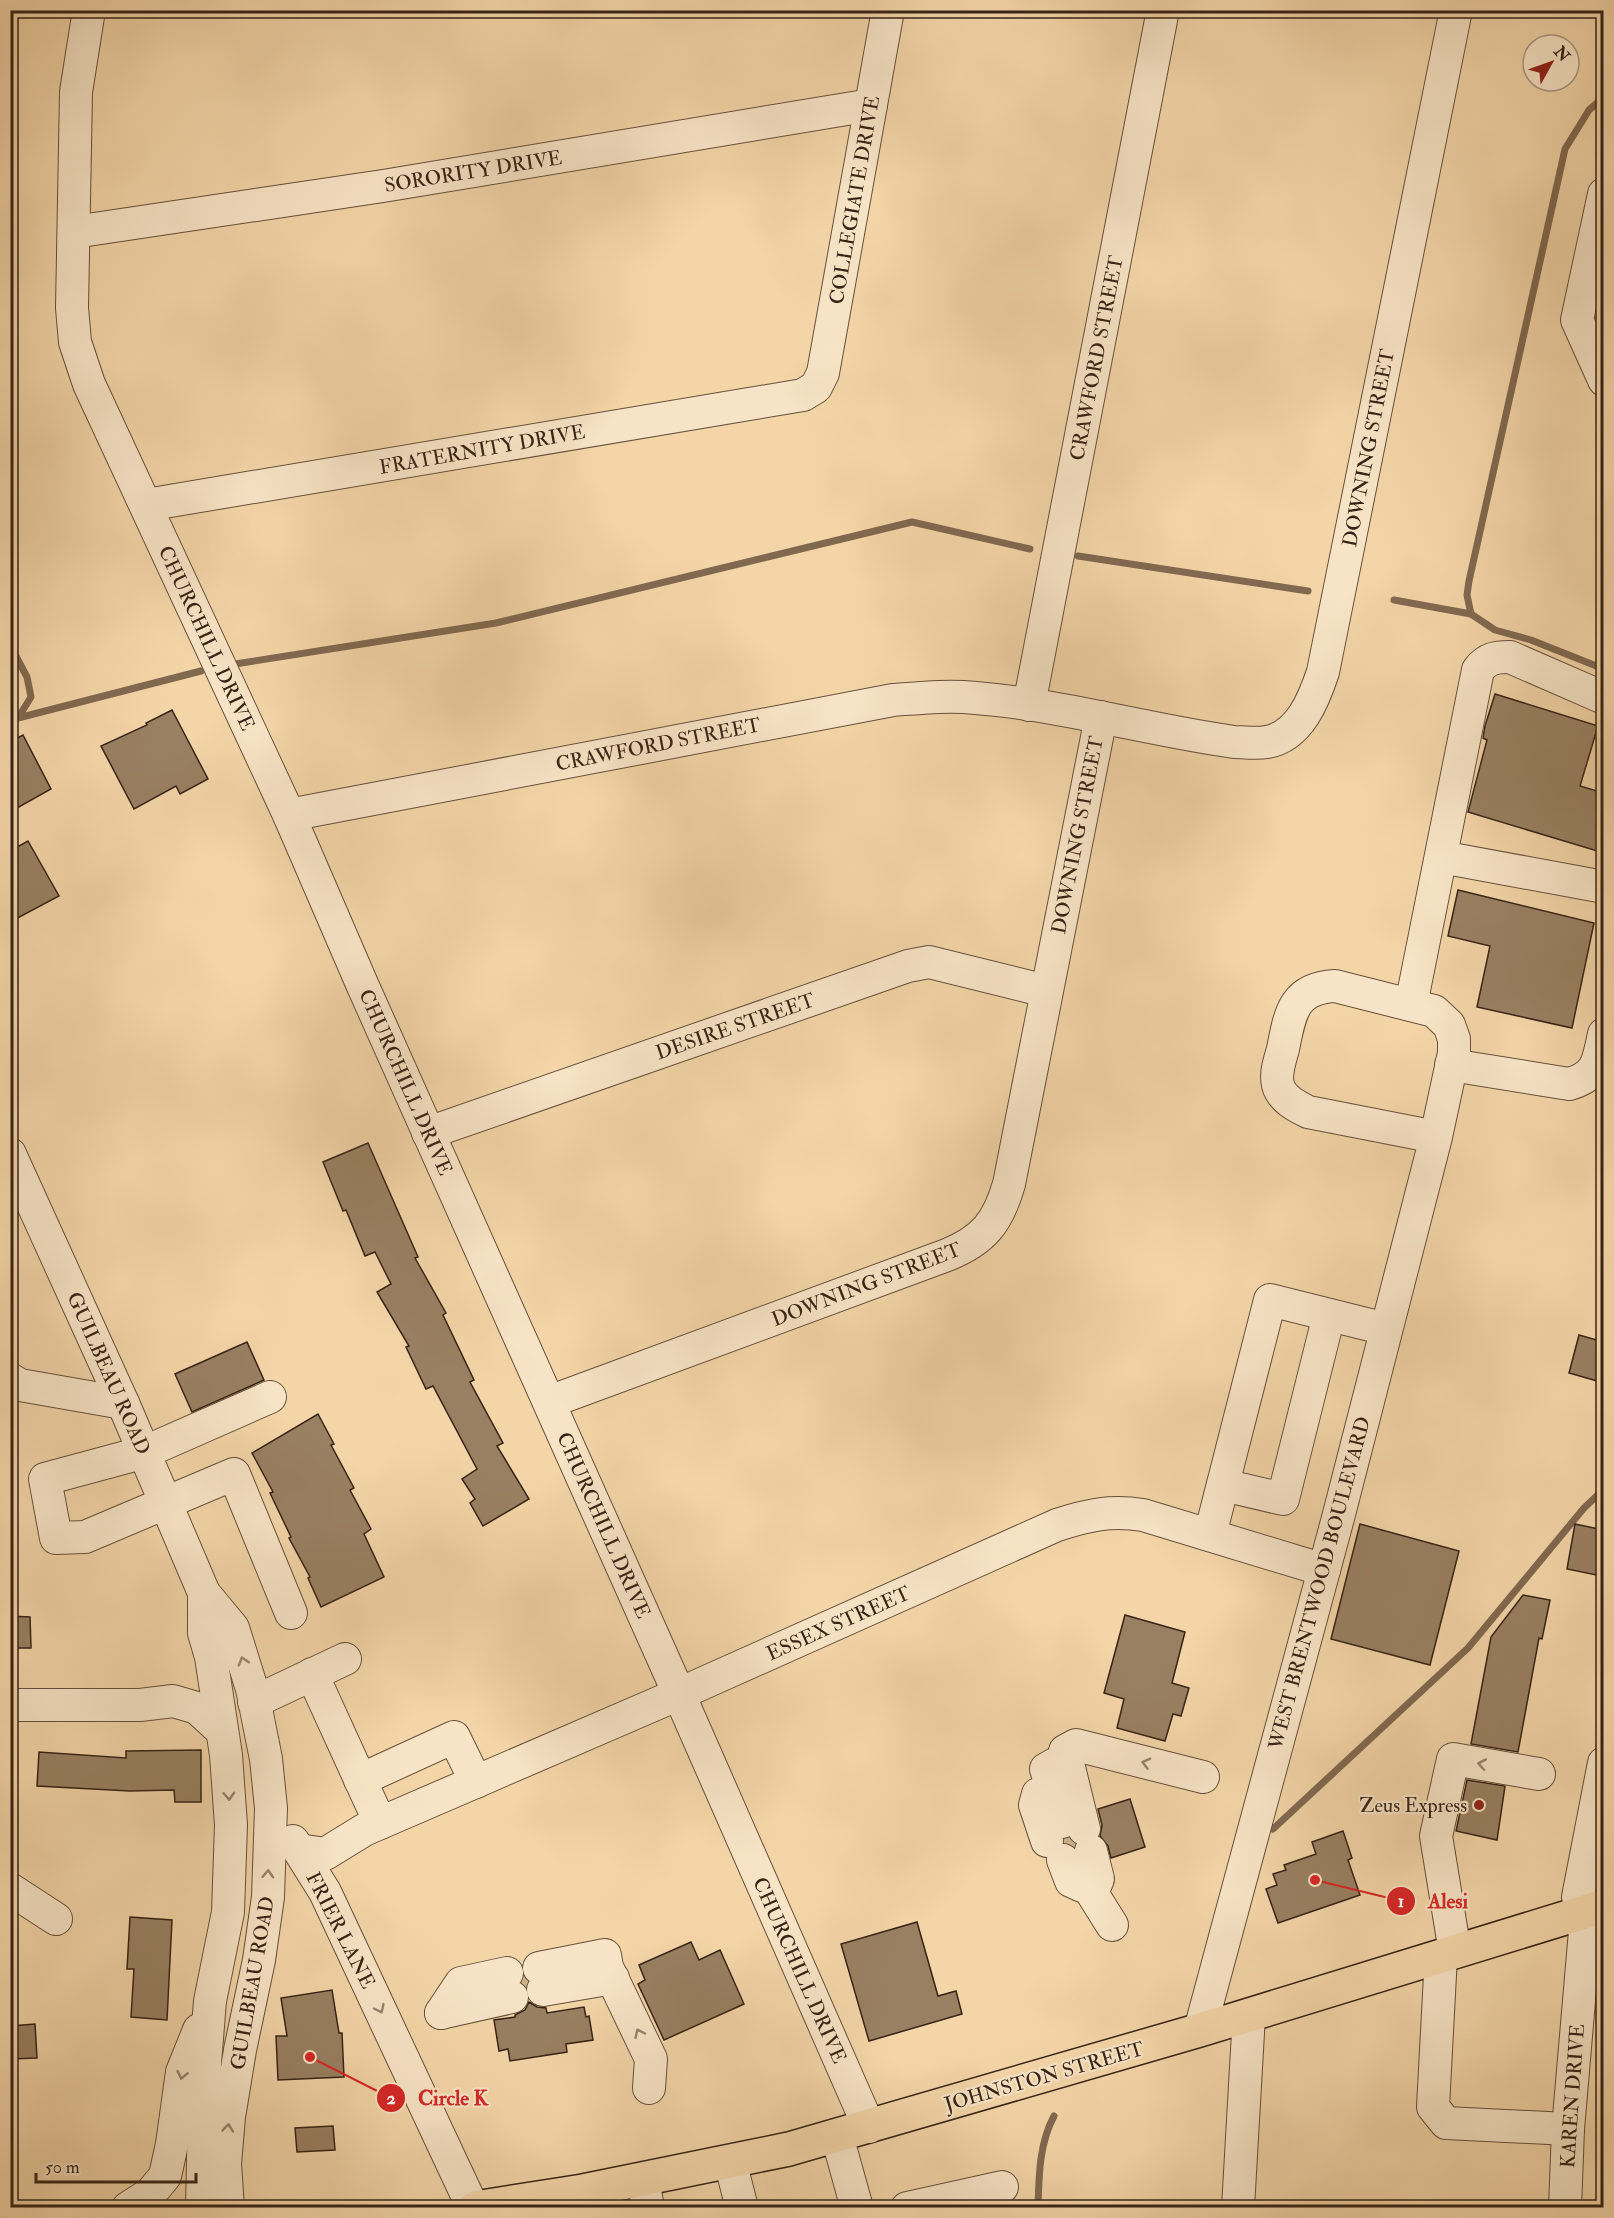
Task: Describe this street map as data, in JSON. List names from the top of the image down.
{
  "streets": {
    "main road": ["JOHNSTON STREET"],
    "street": [
      "SORORITY DRIVE",
      "COLLEGIATE DRIVE",
      "CRAWFORD STREET",
      "DOWNING STREET",
      "FRATERNITY DRIVE",
      "CHURCHILL DRIVE",
      "DESIRE STREET",
      "GUILBEAU ROAD",
      "WEST BRENTWOOD BOULEVARD",
      "ESSEX STREET",
      "FRIER LANE",
      "KAREN DRIVE"
    ]
  },
  "crossings": [
    ["SORORITY DRIVE", "COLLEGIATE DRIVE"],
    ["SORORITY DRIVE", "CHURCHILL DRIVE"],
    ["COLLEGIATE DRIVE", "FRATERNITY DRIVE"],
    ["CRAWFORD STREET", "DOWNING STREET"],
    ["CRAWFORD STREET", "CHURCHILL DRIVE"],
    ["DOWNING STREET", "CHURCHILL DRIVE"],
    ["DOWNING STREET", "DESIRE STREET"],
    ["FRATERNITY DRIVE", "CHURCHILL DRIVE"],
    ["CHURCHILL DRIVE", "DESIRE STREET"],
    ["CHURCHILL DRIVE", "ESSEX STREET"],
    ["CHURCHILL DRIVE", "JOHNSTON STREET"],
    ["GUILBEAU ROAD", "ESSEX STREET"],
    ["GUILBEAU ROAD", "FRIER LANE"],
    ["WEST BRENTWOOD BOULEVARD", "ESSEX STREET"],
    ["WEST BRENTWOOD BOULEVARD", "JOHNSTON STREET"],
    ["ESSEX STREET", "FRIER LANE"],
    ["FRIER LANE", "JOHNSTON STREET"],
    ["JOHNSTON STREET", "KAREN DRIVE"]
  ],
  "one_way": ["FRIER LANE"],
  "places": ["Zeus Express", "Alesi", "Circle K"],
  "scale_bar": "50 m",
  "north": "top right"
}
